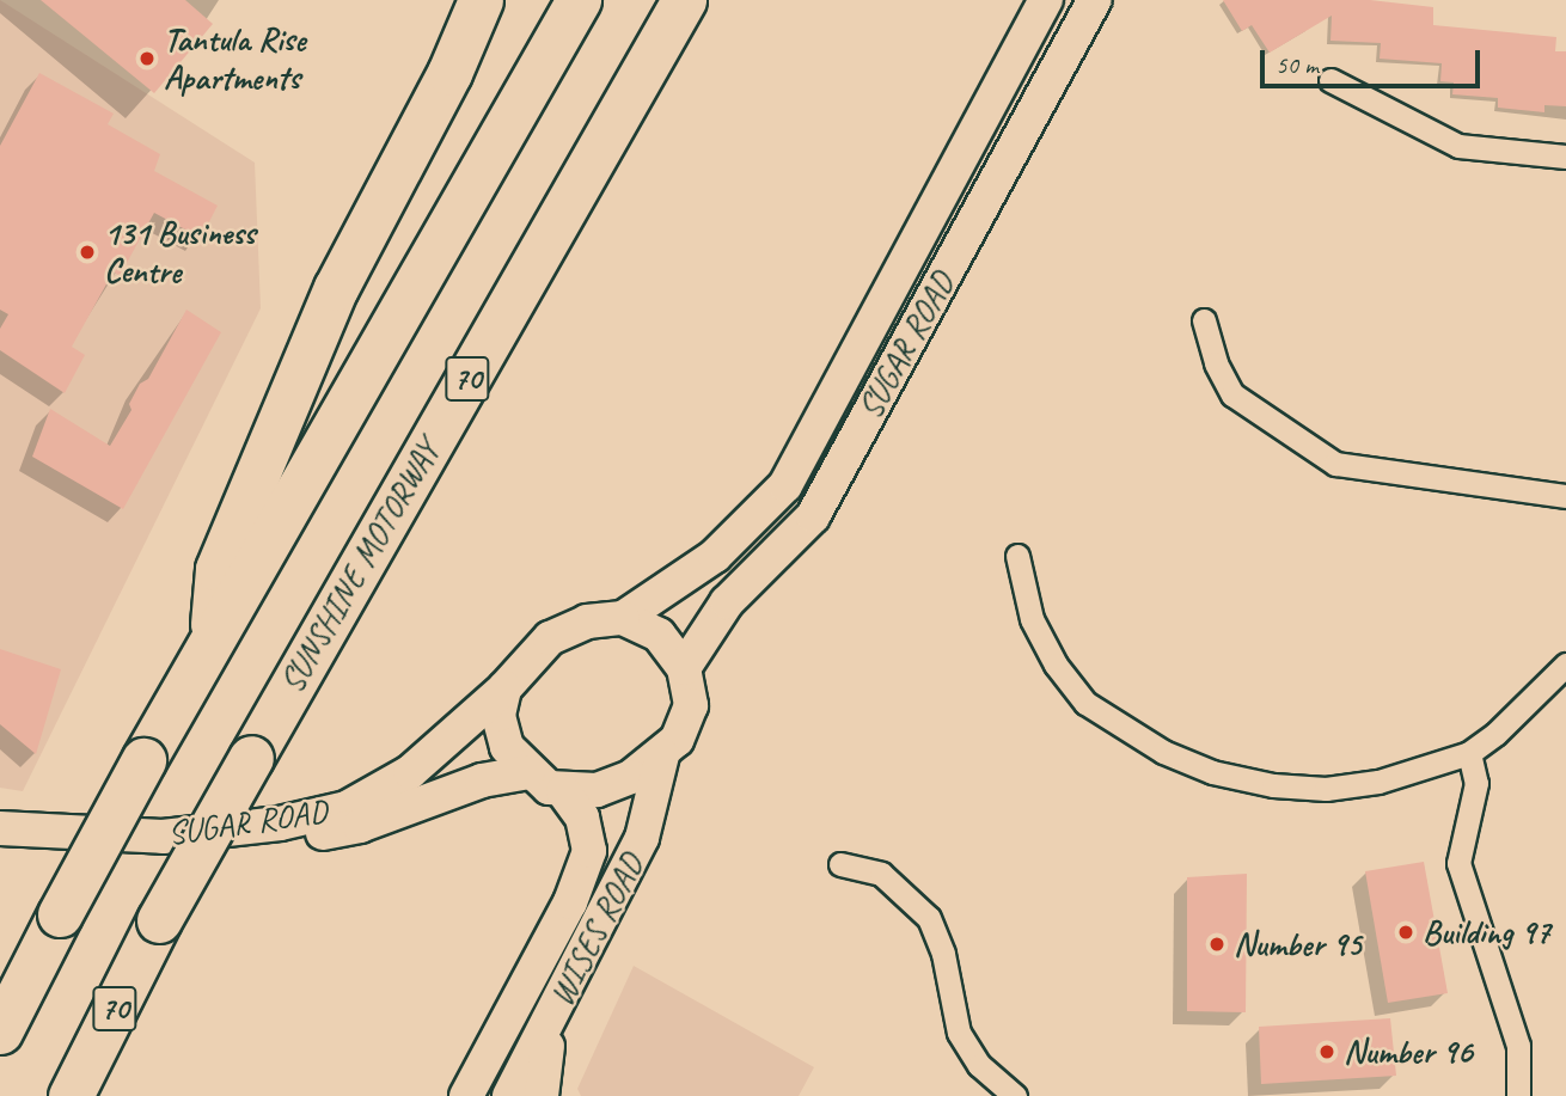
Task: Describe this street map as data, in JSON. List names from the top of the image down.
{
  "streets": {
    "highway": ["70", "SUNSHINE MOTORWAY"],
    "main road": ["SUGAR ROAD", "WISES ROAD"]
  },
  "crossings": [
    ["SUGAR ROAD", "WISES ROAD"]
  ],
  "places": [
    "Tantula Rise Apartments",
    "131 Business Centre",
    "Building 97",
    "Number 95",
    "Number 96"
  ],
  "scale_bar": "50 m"
}
